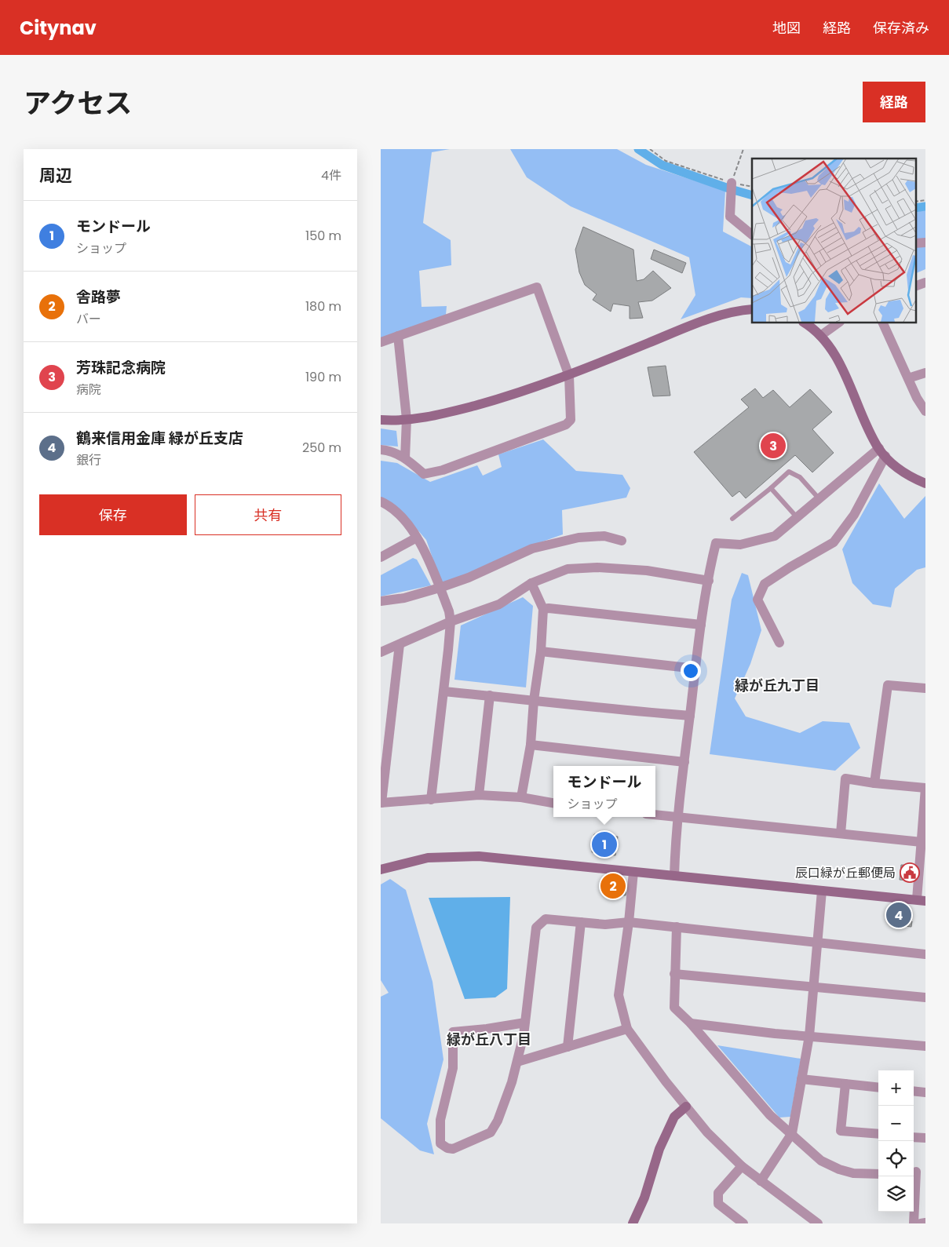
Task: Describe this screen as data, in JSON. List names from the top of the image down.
{
  "districts": ["緑が丘九丁目", "緑が丘八丁目"],
  "places": {
    "public building": ["辰口緑が丘郵便局"]
  },
  "page": {
    "header": "Citynav",
    "nav": ["地図", "経路", "保存済み"],
    "title": "アクセス",
    "buttons": [
      "経路",
      ["保存", "共有"]
    ],
    "heading": ["周辺", "4件"],
    "list": [
      {
        "mark": "1",
        "name": "モンドール",
        "note": "ショップ",
        "value": "150 m"
      },
      {
        "mark": "2",
        "name": "舎路夢",
        "note": "バー",
        "value": "180 m"
      },
      {
        "mark": "3",
        "name": "芳珠記念病院",
        "note": "病院",
        "value": "190 m"
      },
      {
        "mark": "4",
        "name": "鶴来信用金庫 緑が丘支店",
        "note": "銀行",
        "value": "250 m"
      }
    ],
    "pins": [
      "3",
      "1",
      "2",
      "4"
    ],
    "popup": ["モンドール", "ショップ"],
    "map_buttons": ["+", "−"]
  }
}
